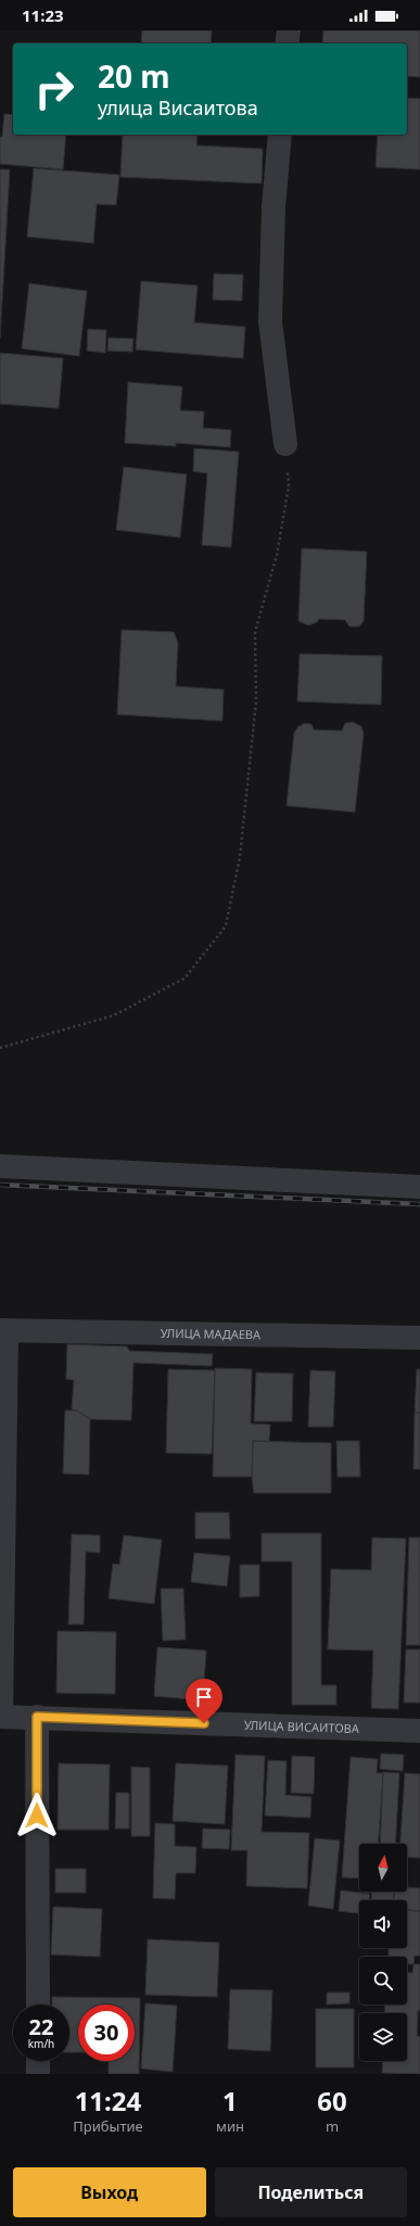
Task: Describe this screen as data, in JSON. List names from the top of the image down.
{
  "streets": {
    "street": ["УЛИЦА МАДАЕВА", "УЛИЦА ВИСАИТОВА"]
  },
  "north": "top",
  "page": {
    "status": "11:23",
    "turn": ["20 m", "улица Висаитова"],
    "speed": "22 km/h",
    "limit": "30",
    "eta": [
      "11:24",
      "Прибытие",
      "1",
      "мин",
      "60",
      "m"
    ],
    "buttons": ["Выход", "Поделиться"]
  }
}
